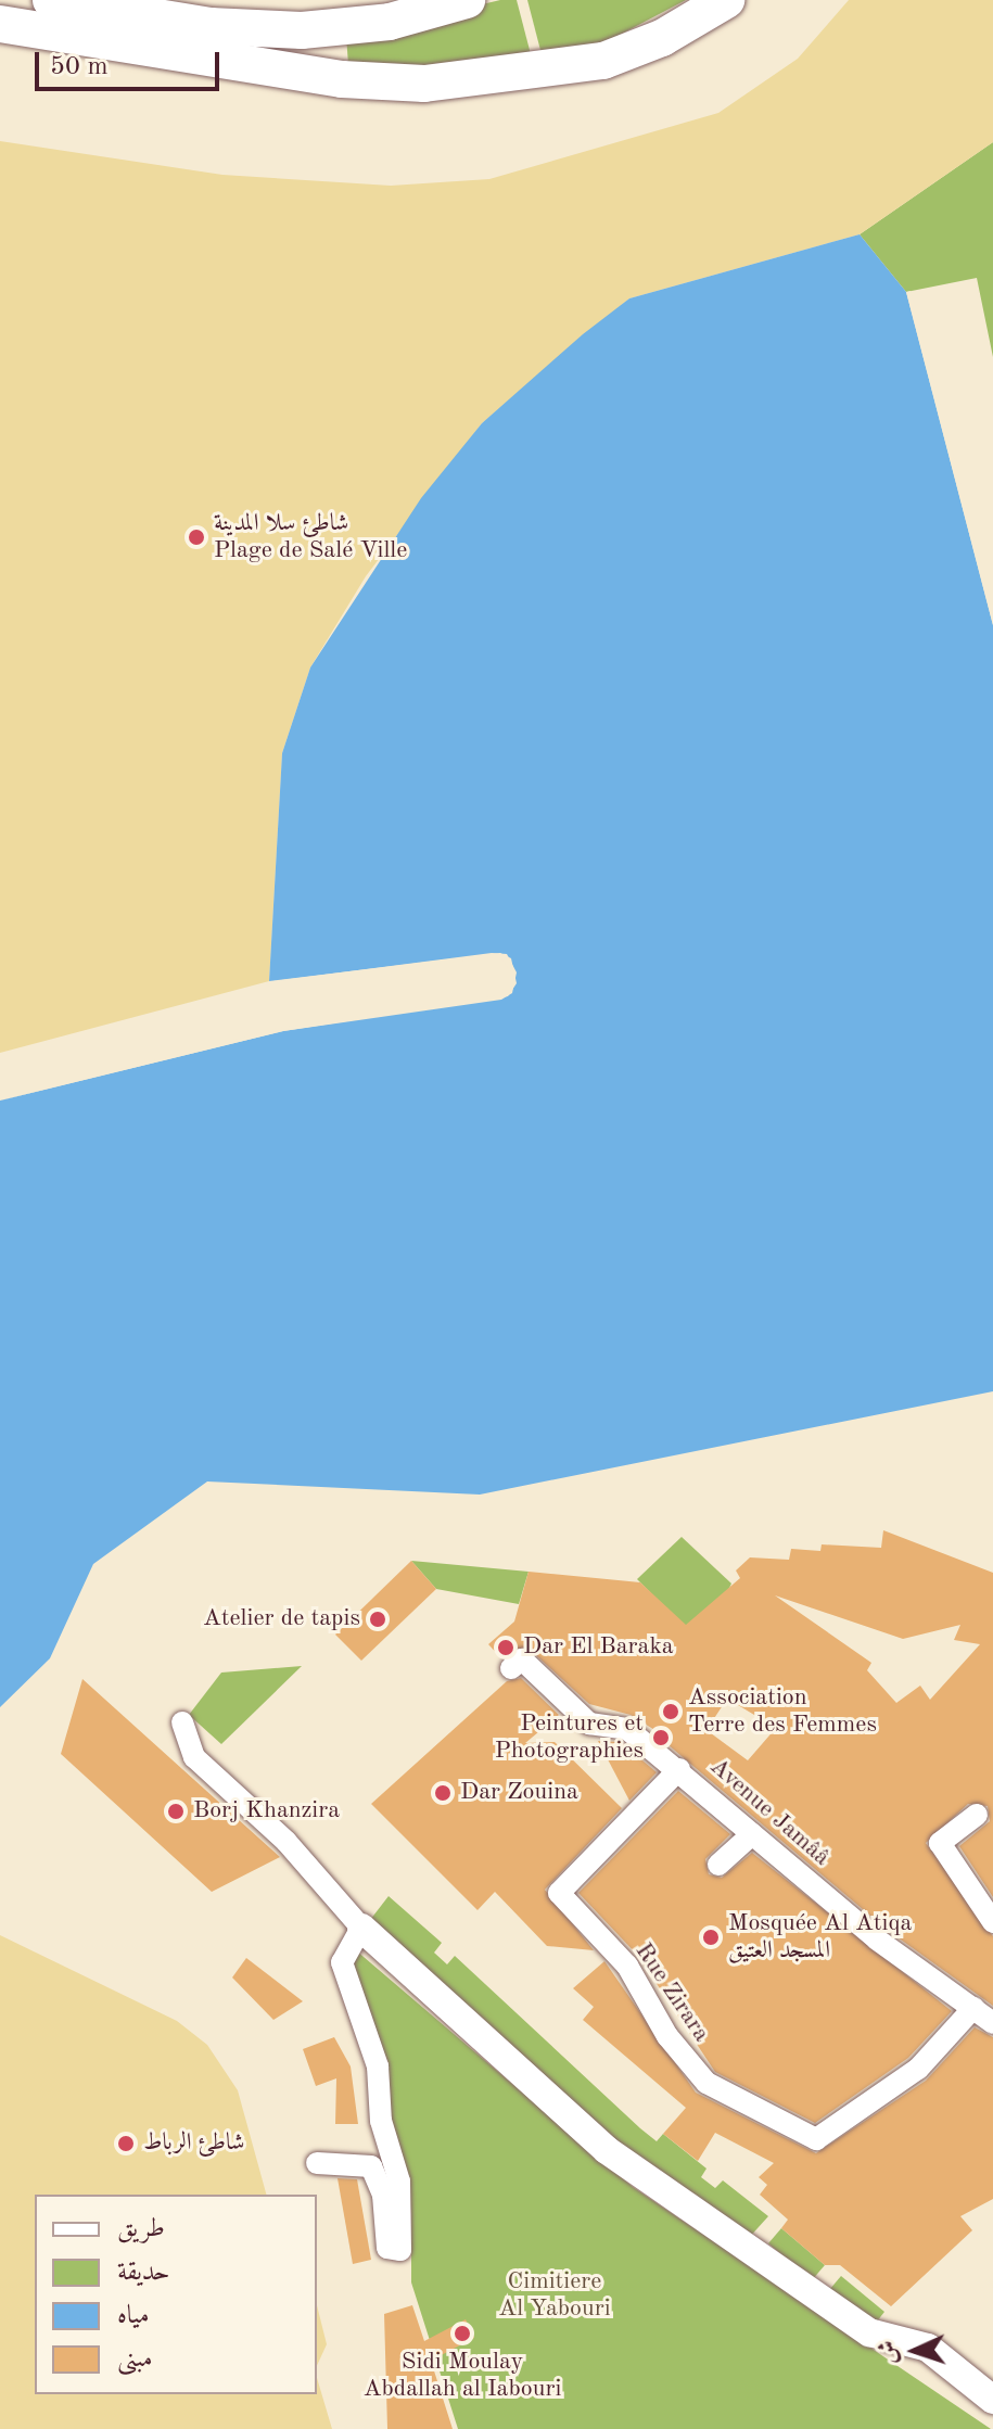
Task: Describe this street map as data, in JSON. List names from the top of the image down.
{
  "streets": {
    "street": ["Avenue Jamââ", "Rue Zirara"]
  },
  "crossings": [
    ["Avenue Jamââ", "Rue Zirara"]
  ],
  "parks": ["Cimitiere Al Yabouri"],
  "places": [
    "شاطئ سلا المدينة Plage de Salé Ville",
    "Atelier de tapis",
    "Dar El Baraka",
    "Association Terre des Femmes",
    "Peintures et Photographies",
    "Dar Zouina",
    "Borj Khanzira",
    "Mosquée Al Atiqa المسجد العتيق",
    "شاطئ الرباط",
    "Sidi Moulay Abdallah al Iabouri"
  ],
  "legend": [
    "طريق",
    "حديقة",
    "مياه",
    "مبنى"
  ],
  "scale_bar": "50 m",
  "north": "left"
}
